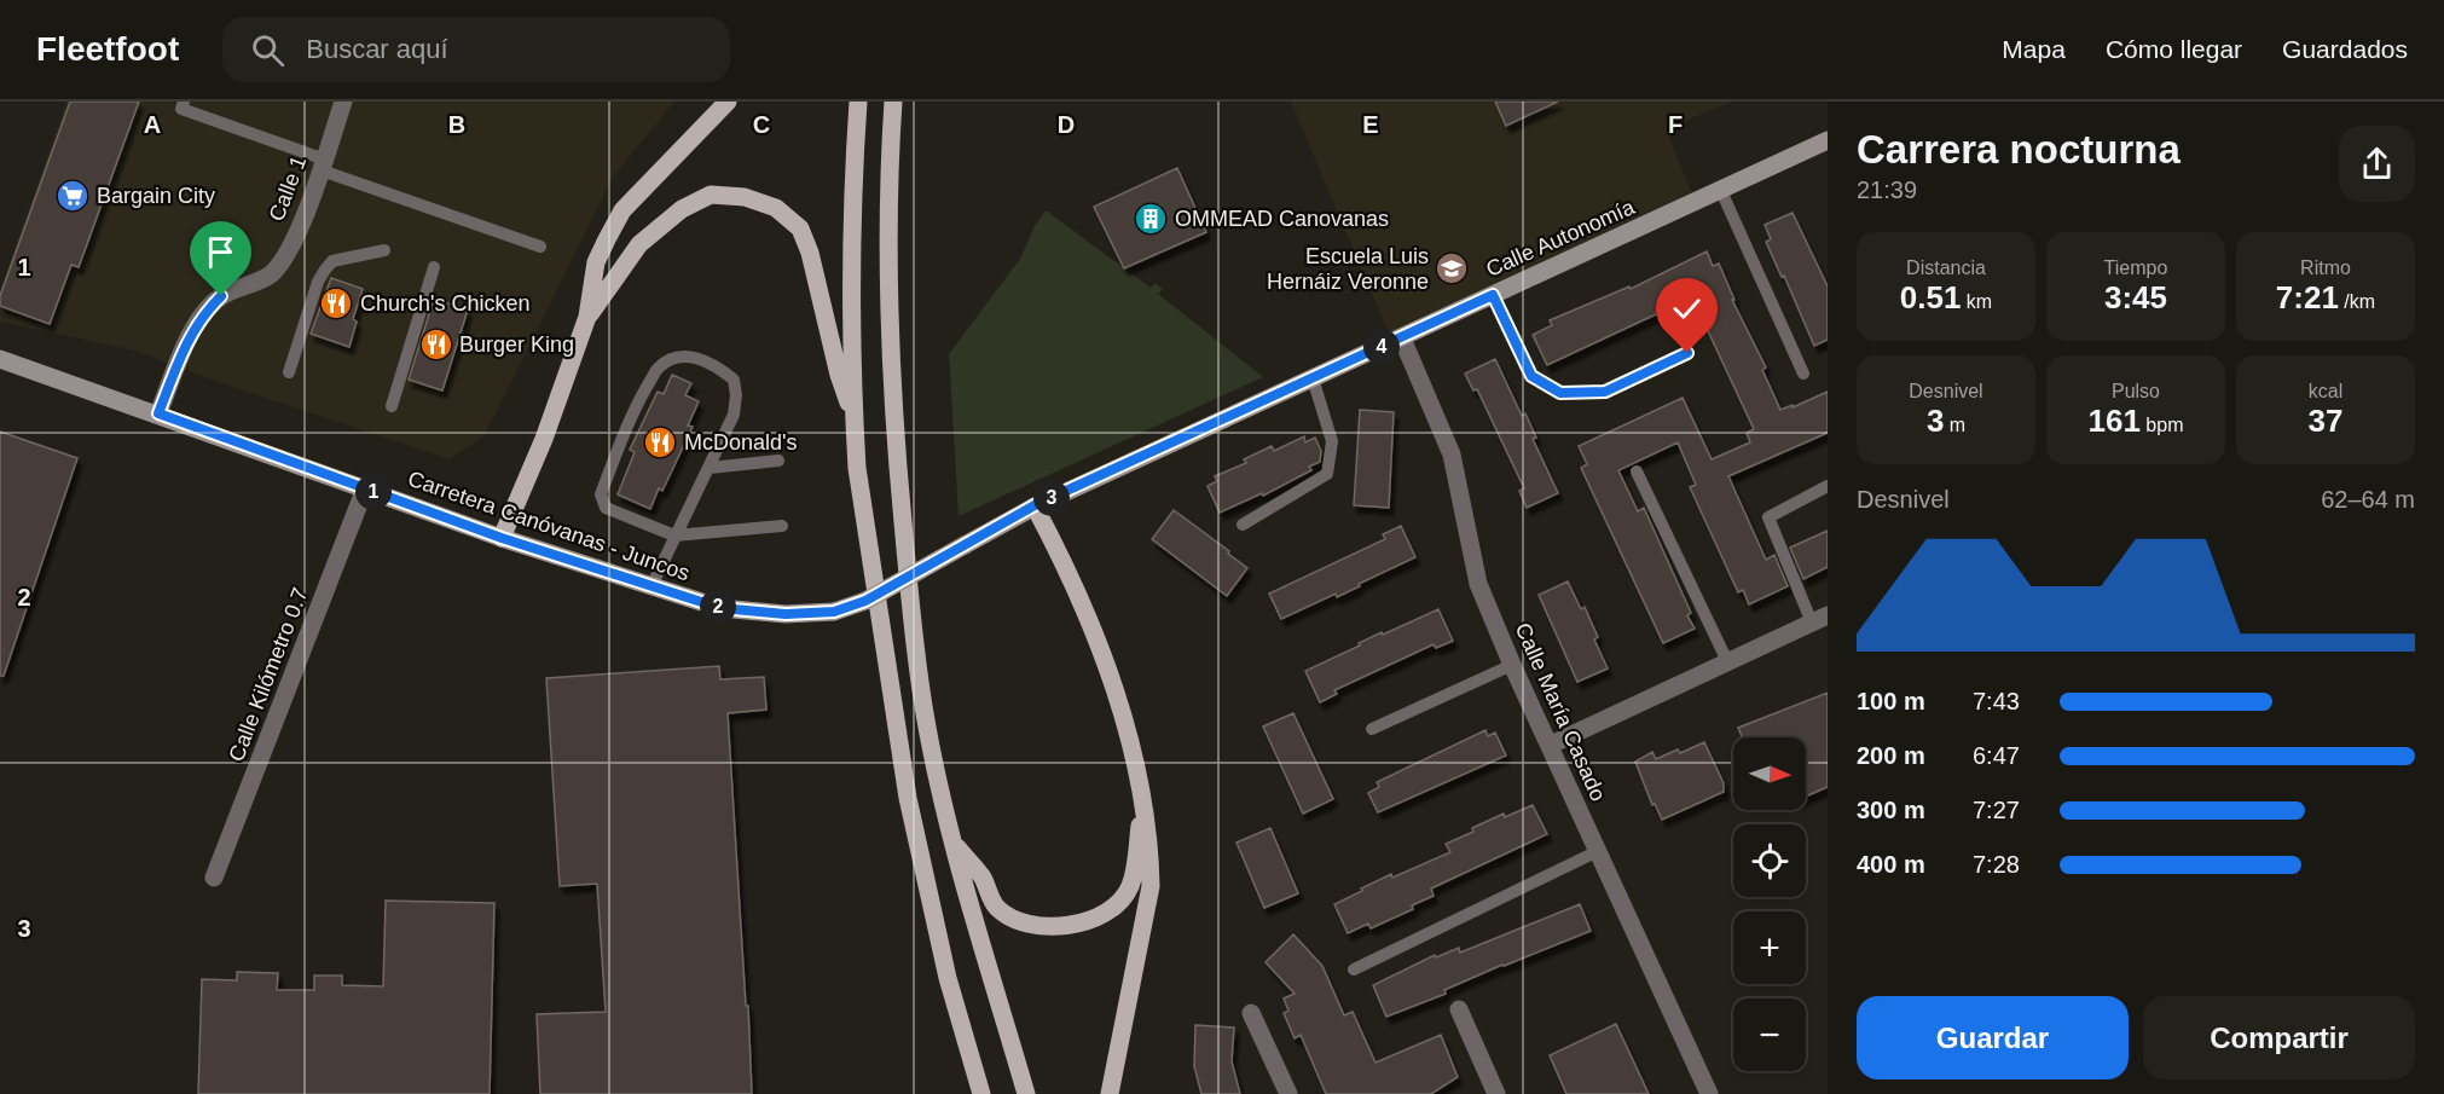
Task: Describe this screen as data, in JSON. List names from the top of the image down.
{
  "streets": {
    "main road": ["Calle Autonomía", "Carretera Canóvanas - Juncos"],
    "street": ["Calle 1", "Calle Kilómetro 0.7", "Calle María Casado"]
  },
  "crossings": [
    ["Calle 1", "Carretera Canóvanas - Juncos"],
    ["Calle Autonomía", "Carretera Canóvanas - Juncos"],
    ["Calle Autonomía", "Calle María Casado"],
    ["Carretera Canóvanas - Juncos", "Calle Kilómetro 0.7"]
  ],
  "places": {
    "supermarket": ["Bargain City"],
    "building": ["OMMEAD Canovanas"],
    "school or university": ["Escuela Luis Hernáiz Veronne"],
    "restaurant": ["Church's Chicken", "Burger King", "McDonald's"]
  },
  "north": "right",
  "page": {
    "header": "Fleetfoot",
    "search": "Buscar aquí",
    "nav": ["Mapa", "Cómo llegar", "Guardados"],
    "heading": ["Carrera nocturna", "21:39"],
    "stats": [
      ["Distancia", "0.51 km"],
      ["Tiempo", "3:45"],
      ["Ritmo", "7:21 /km"],
      ["Desnivel", "3 m"],
      ["Pulso", "161 bpm"],
      ["kcal", "37"]
    ],
    "pins": [
      "4",
      "1",
      "3",
      "2"
    ],
    "chart": ["Desnivel", "62–64 m"],
    "list": [
      {
        "name": "100 m",
        "note": "7:43"
      },
      {
        "name": "200 m",
        "note": "6:47"
      },
      {
        "name": "300 m",
        "note": "7:27"
      },
      {
        "name": "400 m",
        "note": "7:28"
      }
    ],
    "map_buttons": ["+", "−"],
    "buttons": ["Guardar", "Compartir"]
  },
  "grid": {
    "columns": [
      "A",
      "B",
      "C",
      "D",
      "E",
      "F"
    ],
    "rows": ["1", "2", "3"]
  }
}
